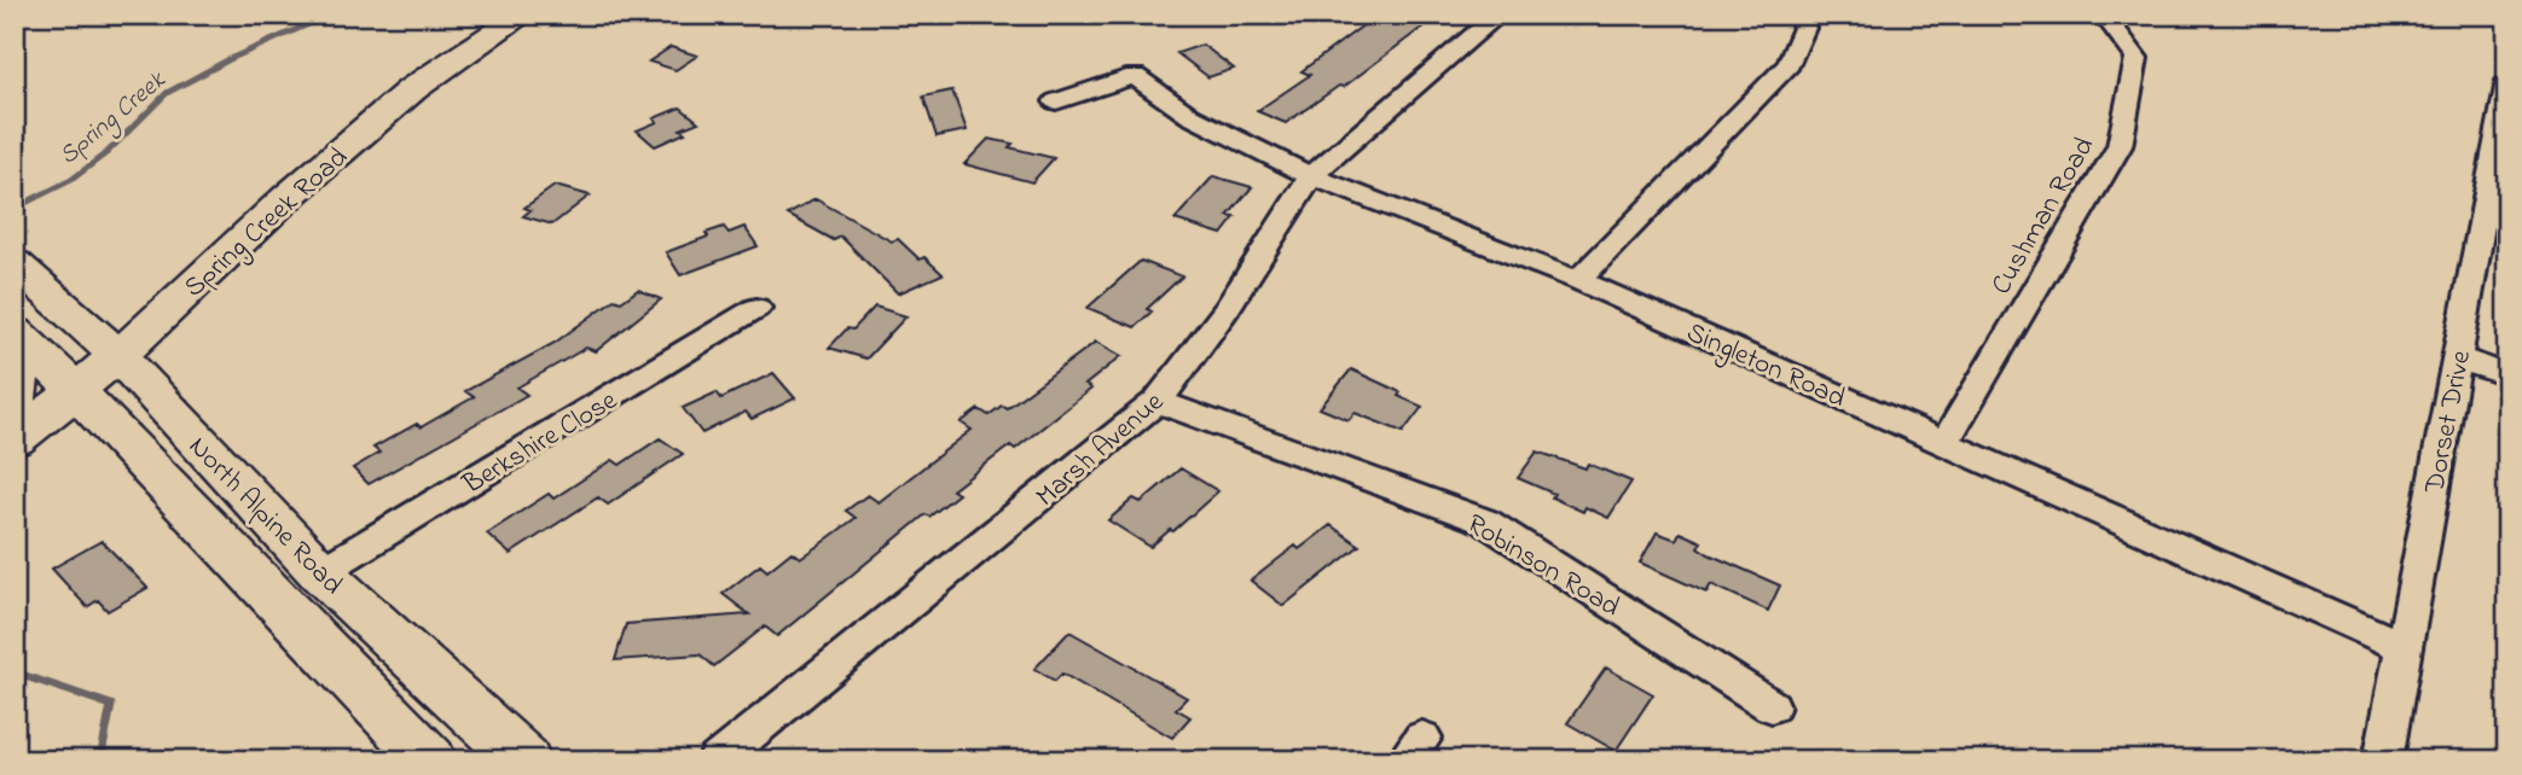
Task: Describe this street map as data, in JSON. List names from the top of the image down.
{
  "streets": {
    "main road": ["Spring Creek Road", "North Alpine Road"],
    "street": [
      "Cushman Road",
      "Singleton Road",
      "Dorset Drive",
      "Berkshire Close",
      "Marsh Avenue",
      "Robinson Road"
    ]
  },
  "crossings": [
    ["Cushman Road", "Singleton Road"],
    ["Spring Creek Road", "North Alpine Road"],
    ["Singleton Road", "Dorset Drive"],
    ["Singleton Road", "Marsh Avenue"],
    ["Berkshire Close", "North Alpine Road"],
    ["Marsh Avenue", "Robinson Road"]
  ],
  "water": ["Spring Creek"]
}
